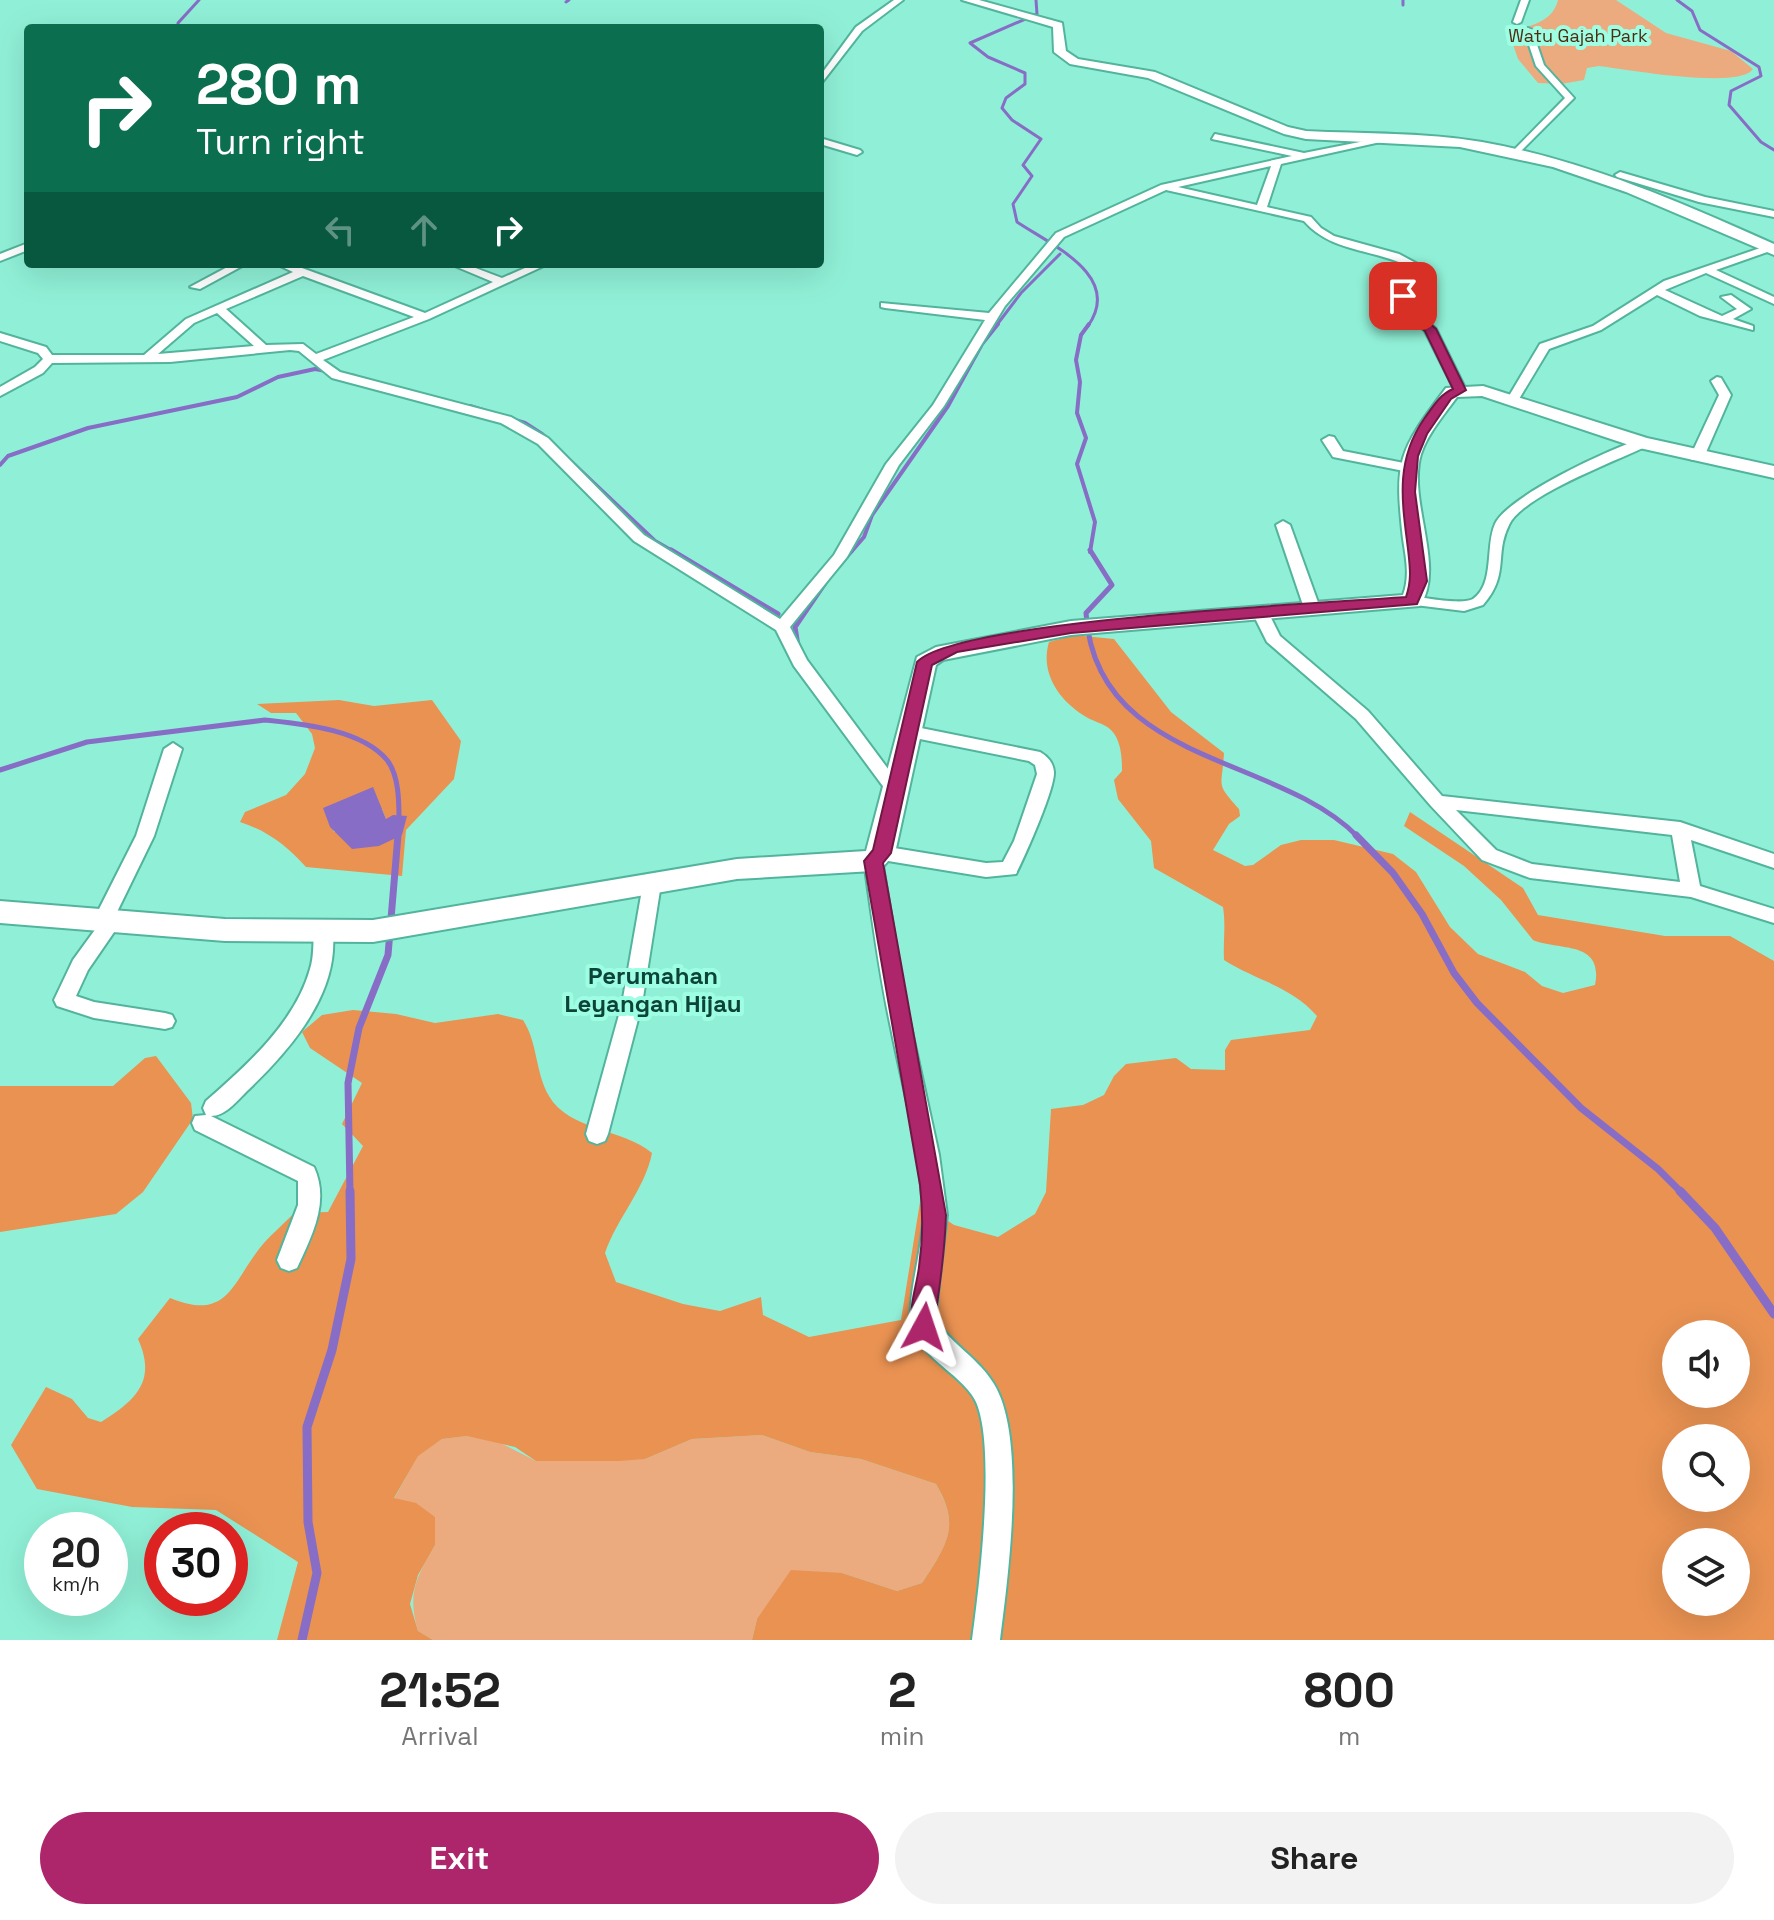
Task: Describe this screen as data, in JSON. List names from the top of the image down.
{
  "districts": ["Perumahan Leyangan Hijau"],
  "parks": ["Watu Gajah Park"],
  "page": {
    "turn": ["280 m", "Turn right"],
    "speed": "20 km/h",
    "limit": "30",
    "eta": [
      "21:52",
      "Arrival",
      "2",
      "min",
      "800",
      "m"
    ],
    "buttons": ["Exit", "Share"]
  }
}
